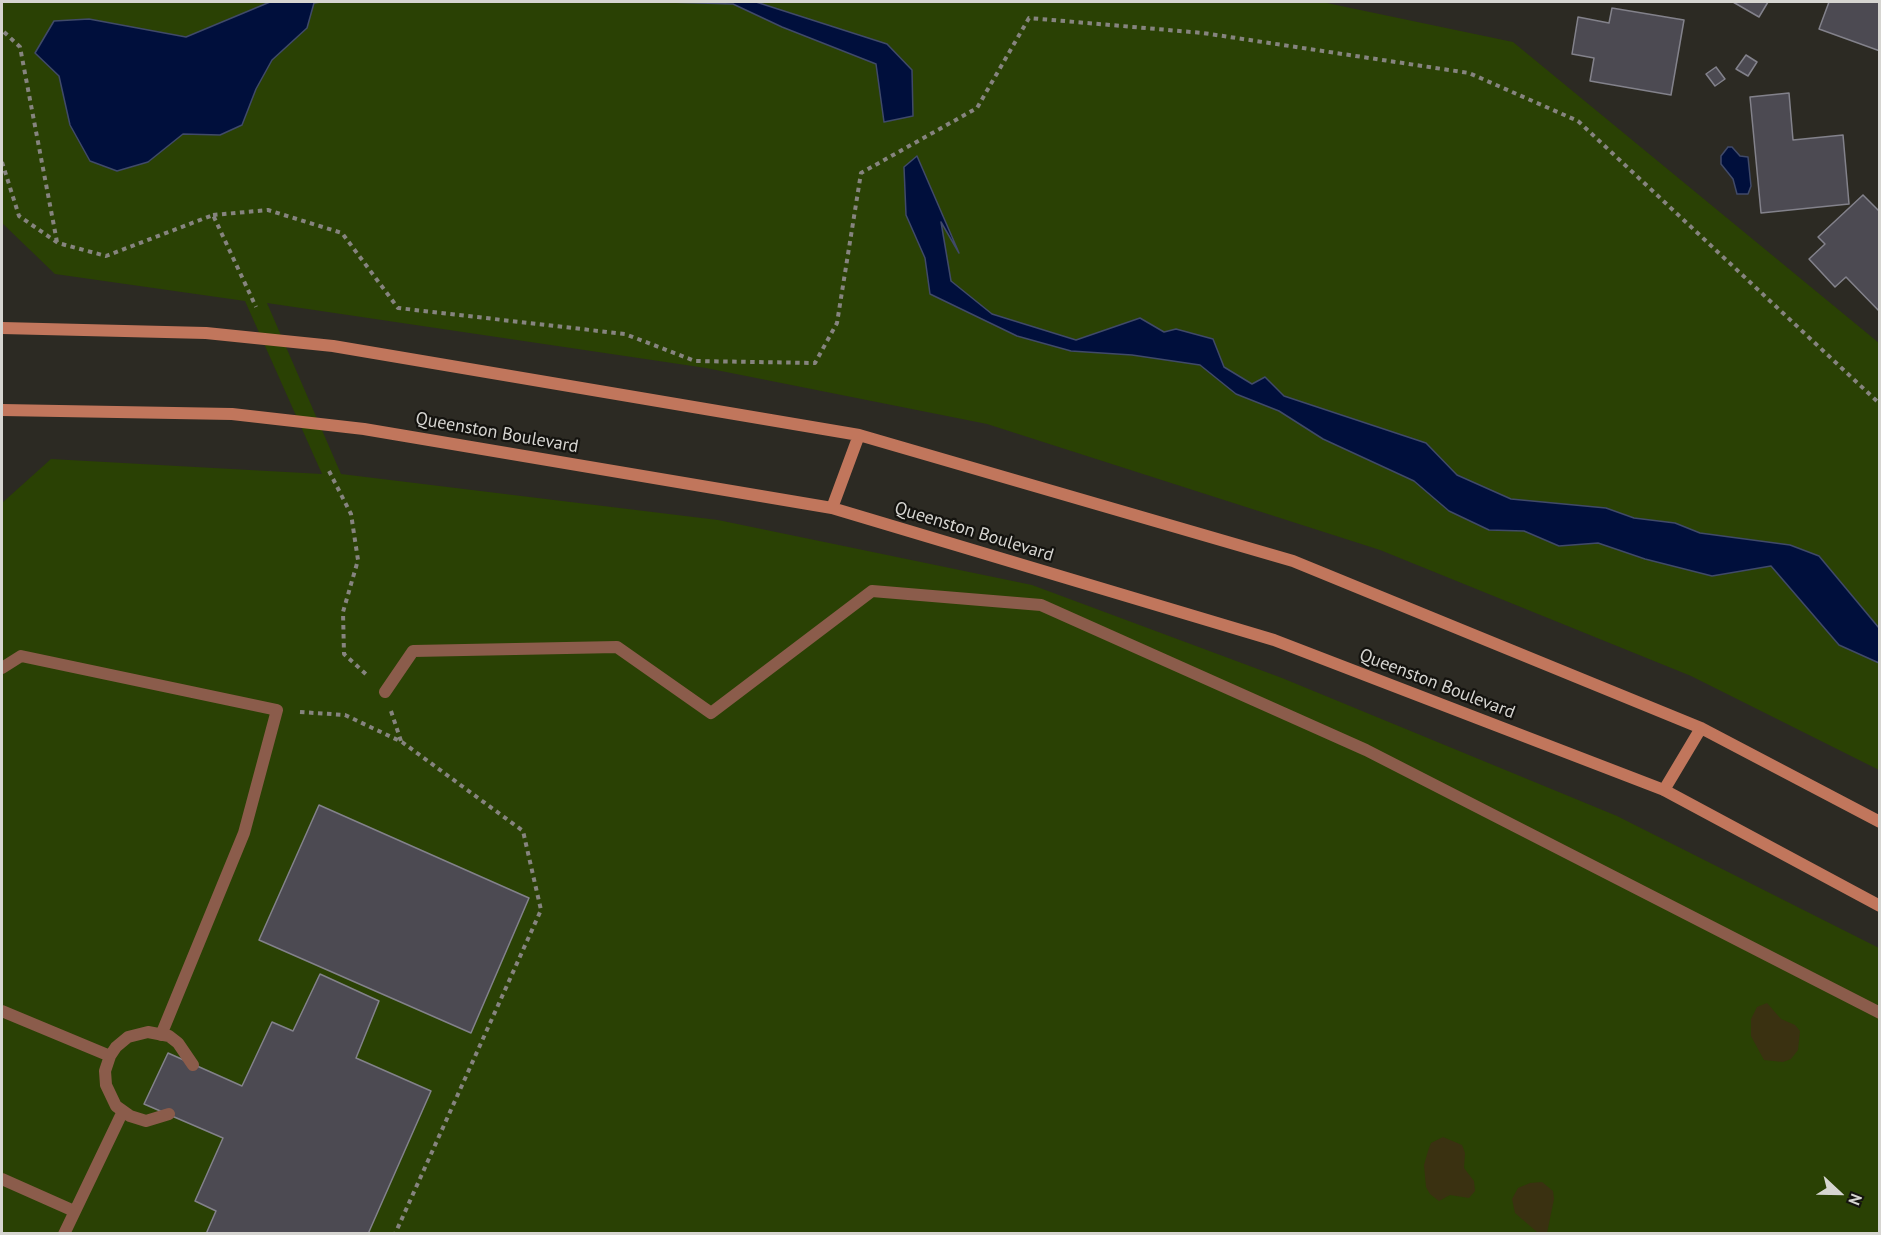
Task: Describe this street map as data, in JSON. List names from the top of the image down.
{
  "streets": {
    "main road": ["Queenston Boulevard"]
  },
  "north": "right"
}
